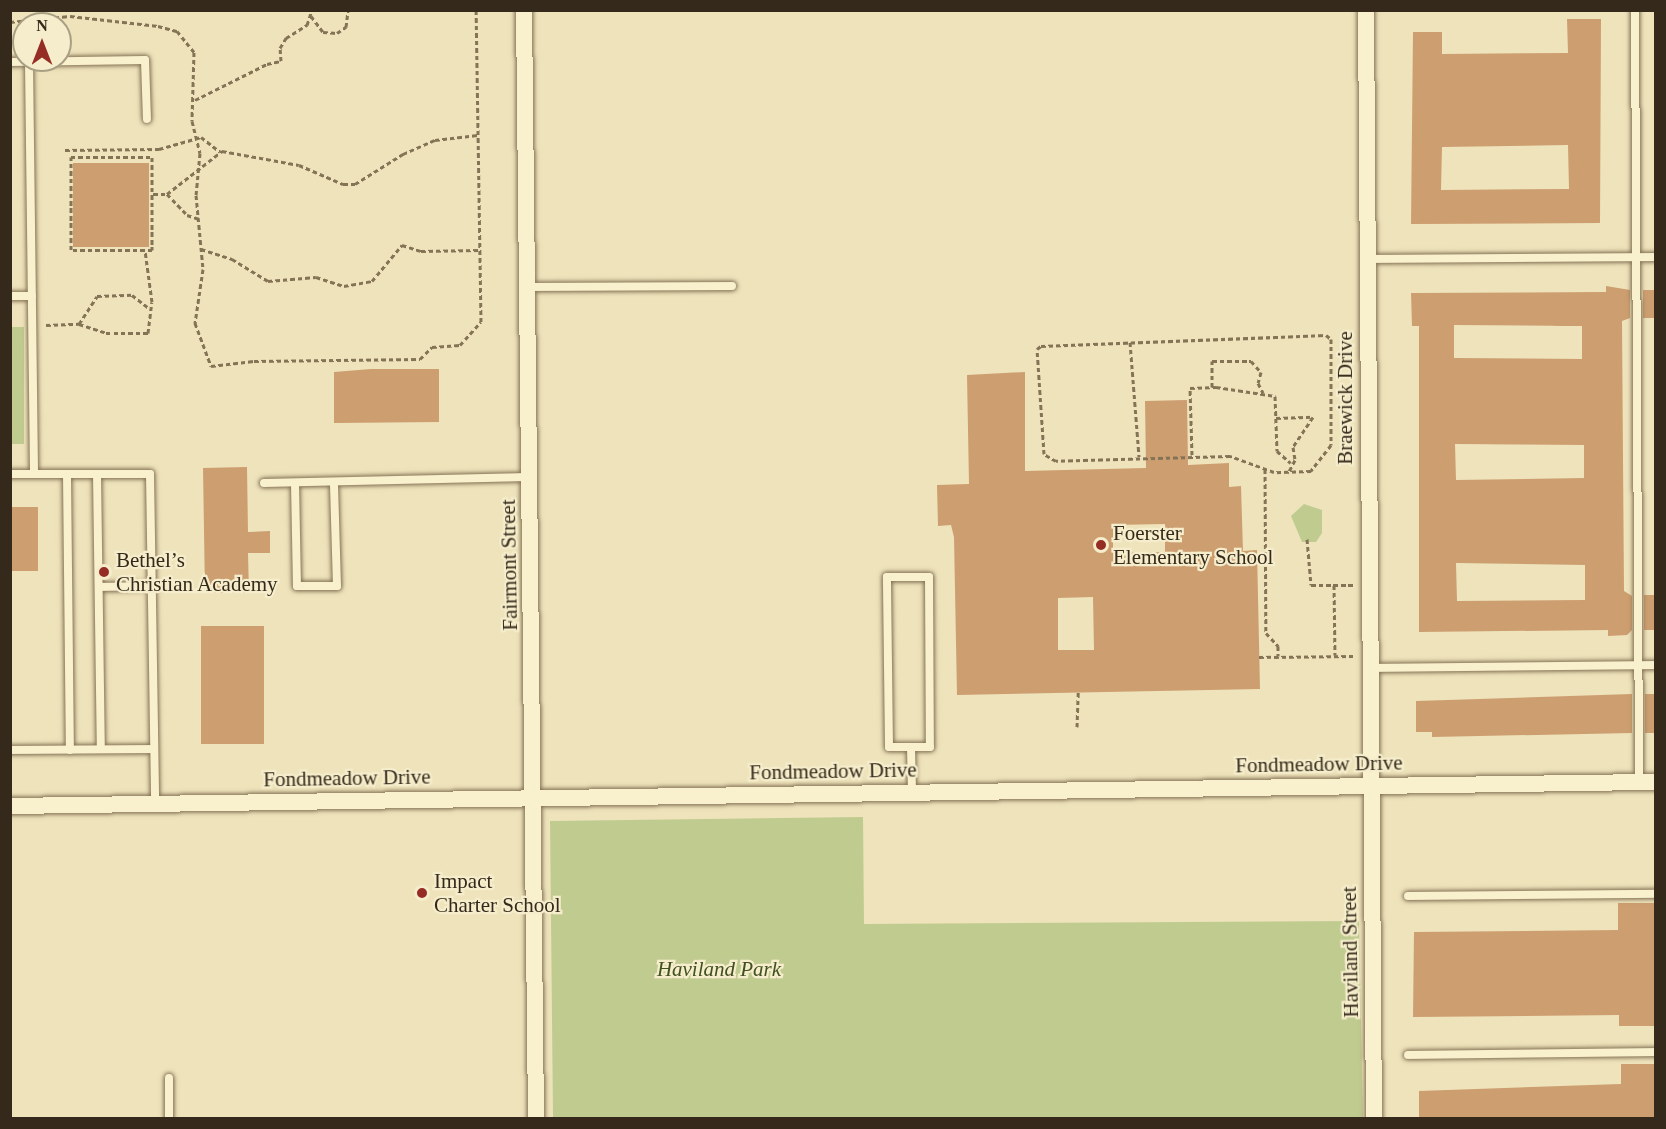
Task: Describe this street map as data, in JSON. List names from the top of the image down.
{
  "streets": {
    "street": [
      "Braewick Drive",
      "Fairmont Street",
      "Fondmeadow Drive",
      "Haviland Street"
    ]
  },
  "crossings": [
    ["Braewick Drive", "Fondmeadow Drive"],
    ["Braewick Drive", "Haviland Street"],
    ["Fairmont Street", "Fondmeadow Drive"],
    ["Fondmeadow Drive", "Haviland Street"]
  ],
  "parks": ["Haviland Park"],
  "places": ["Foerster Elementary School", "Bethel’s Christian Academy", "Impact Charter School"],
  "north": "top"
}
